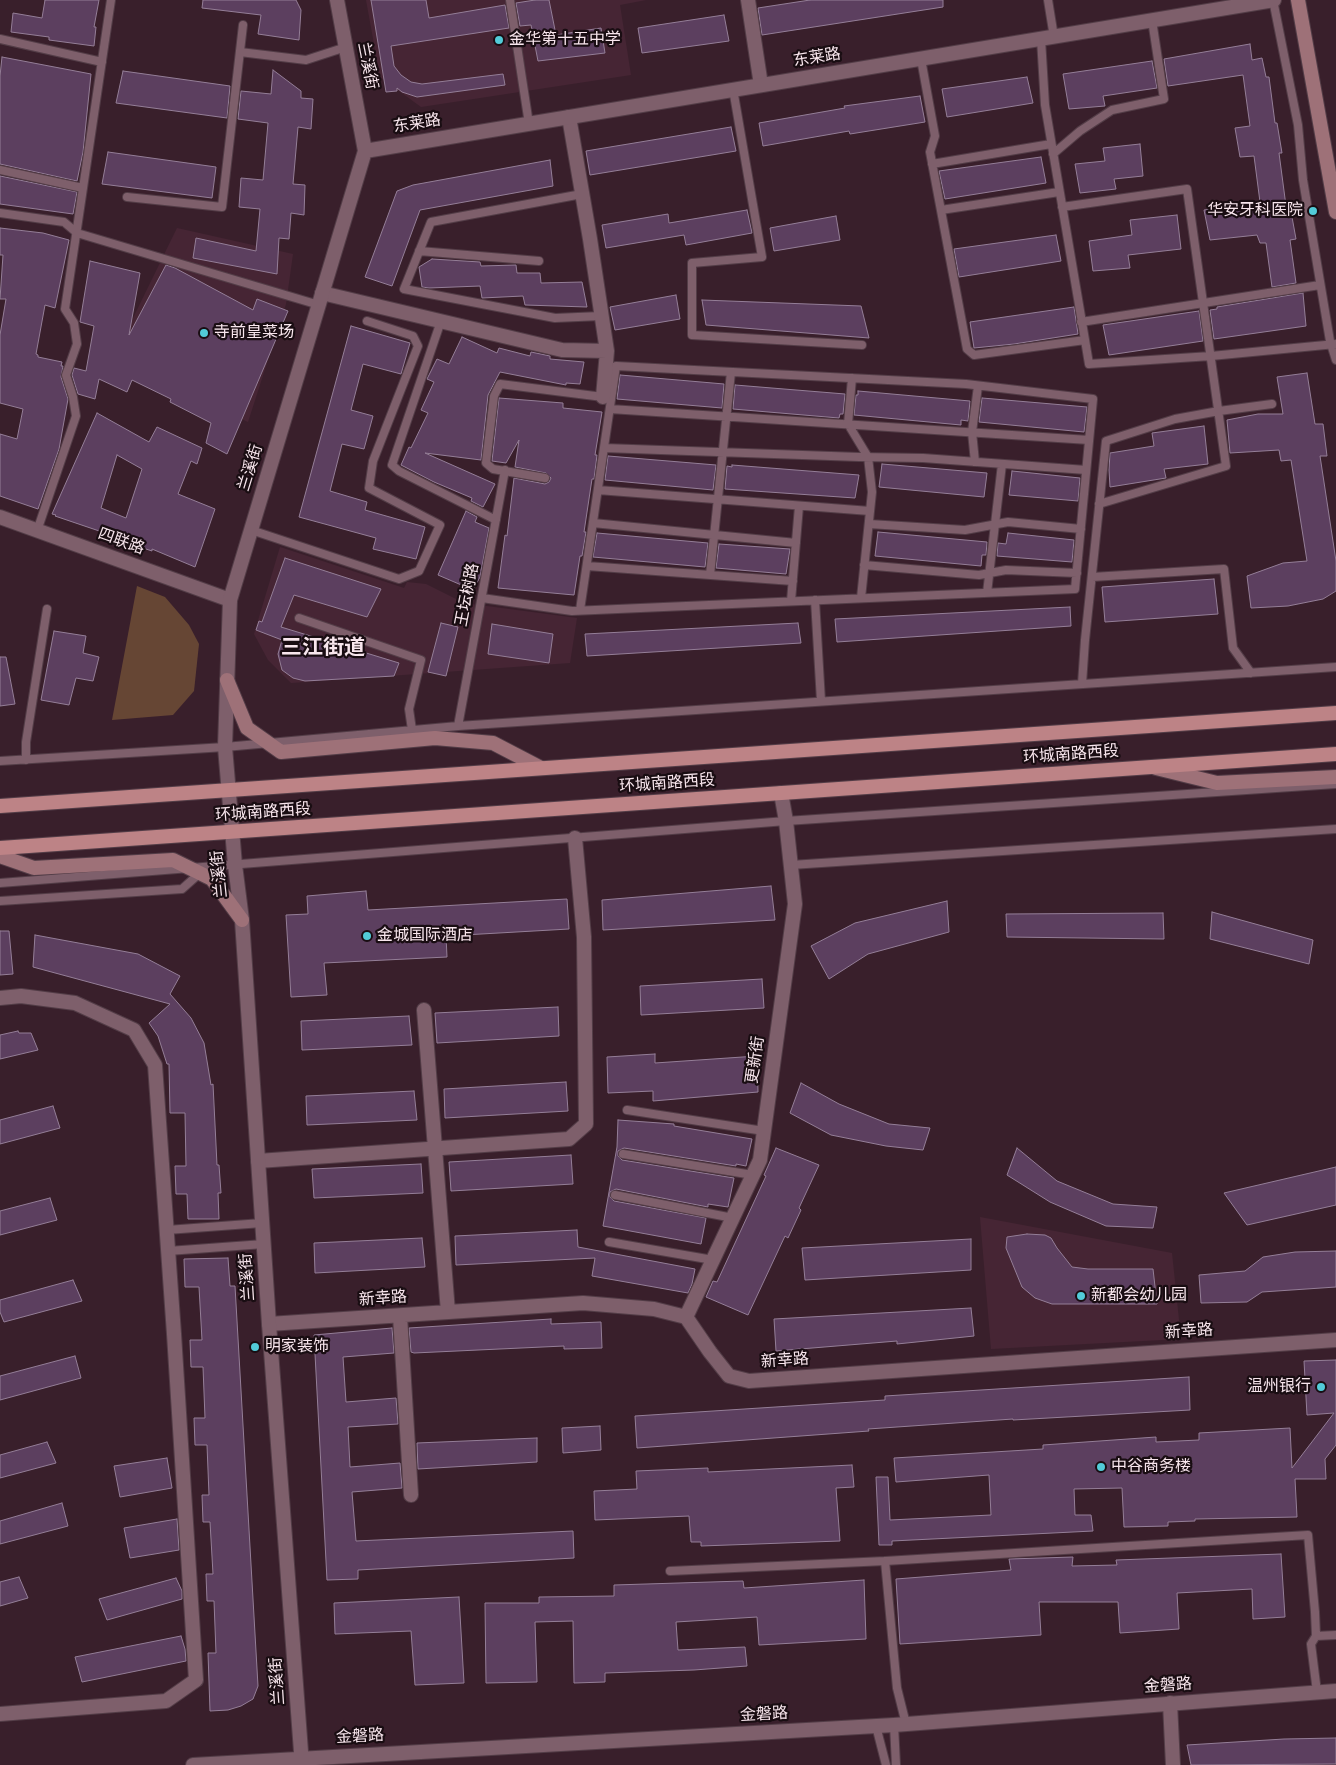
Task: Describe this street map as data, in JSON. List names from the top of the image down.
{
  "streets": {
    "main road": ["环城南路西段"],
    "street": [
      "东莱路",
      "兰溪街",
      "四联路",
      "更新街",
      "新幸路",
      "金磐路"
    ],
    "lane": ["王坛树路"]
  },
  "crossings": [
    ["东莱路", "兰溪街"],
    ["兰溪街", "四联路"],
    ["兰溪街", "环城南路西段"],
    ["兰溪街", "新幸路"],
    ["兰溪街", "金磐路"],
    ["环城南路西段", "更新街"],
    ["更新街", "新幸路"]
  ],
  "districts": ["三江街道"],
  "places": [
    "金华第十五中学",
    "华安牙科医院",
    "寺前皇菜场",
    "金城国际酒店",
    "新都会幼儿园",
    "明家装饰",
    "温州银行",
    "中谷商务楼"
  ]
}
